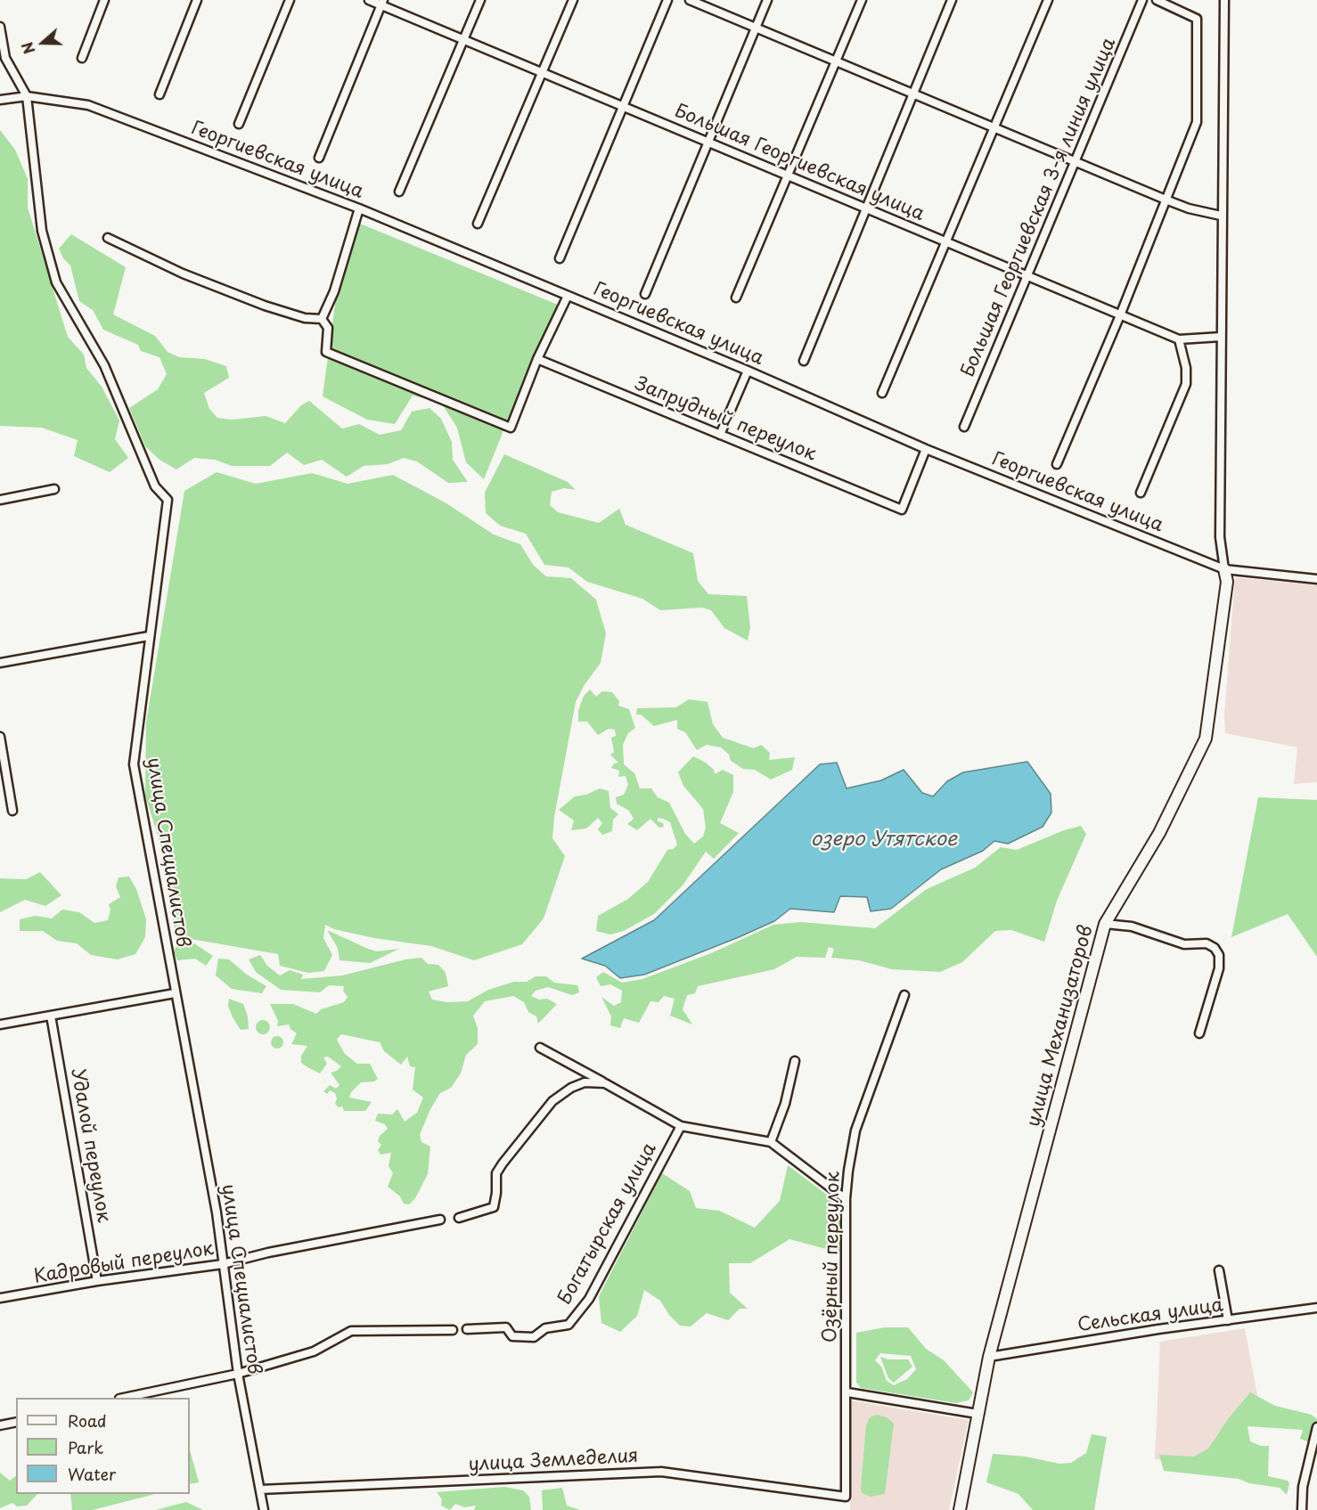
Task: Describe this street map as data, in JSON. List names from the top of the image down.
{
  "streets": {
    "street": [
      "Георгиевская улица",
      "Большая Георгиевская улица",
      "Большая Георгиевская 3-я линия улица",
      "Запрудный переулок",
      "улица Специалистов",
      "улица Механизаторов",
      "Удалой переулок",
      "Богатырская улица",
      "Озёрный переулок",
      "Кадровый переулок",
      "Сельская улица",
      "улица Земледелия"
    ]
  },
  "crossings": [
    ["Георгиевская улица", "Запрудный переулок"],
    ["Георгиевская улица", "улица Специалистов"],
    ["Георгиевская улица", "улица Механизаторов"],
    ["Большая Георгиевская улица", "Большая Георгиевская 3-я линия улица"],
    ["улица Специалистов", "Кадровый переулок"],
    ["улица Специалистов", "улица Земледелия"],
    ["улица Механизаторов", "Сельская улица"],
    ["Удалой переулок", "Кадровый переулок"],
    ["Озёрный переулок", "улица Земледелия"]
  ],
  "water": ["озеро Утятское"],
  "legend": ["Road", "Park", "Water"],
  "north": "left"
}
